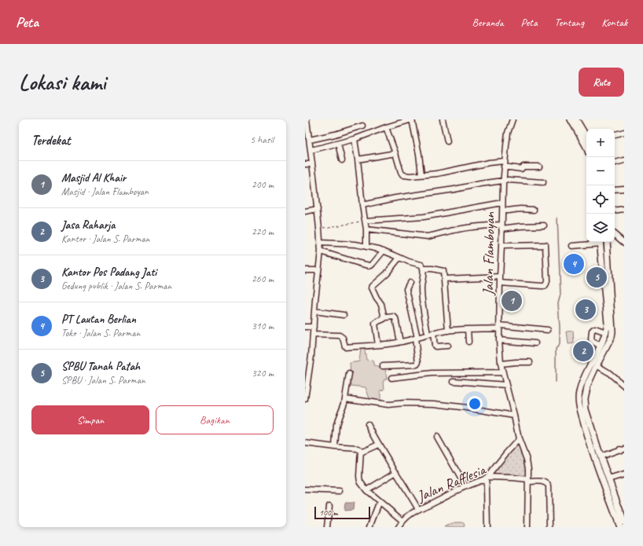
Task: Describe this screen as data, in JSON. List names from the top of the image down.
{
  "streets": {
    "street": ["Jalan Flamboyan", "Jalan Rafflesia"]
  },
  "crossings": [
    ["Jalan Flamboyan", "Jalan Rafflesia"]
  ],
  "scale_bar": "100 m",
  "page": {
    "header": "Peta",
    "nav": [
      "Beranda",
      "Peta",
      "Tentang",
      "Kontak"
    ],
    "buttons": [
      "Rute",
      ["Simpan", "Bagikan"]
    ],
    "title": "Lokasi kami",
    "heading": ["Terdekat", "5 hasil"],
    "map_buttons": ["+", "−"],
    "list": [
      {
        "mark": "1",
        "name": "Masjid Al Khair",
        "note": "Masjid · Jalan Flamboyan",
        "value": "200 m"
      },
      {
        "mark": "2",
        "name": "Jasa Raharja",
        "note": "Kantor · Jalan S. Parman",
        "value": "220 m"
      },
      {
        "mark": "3",
        "name": "Kantor Pos Padang Jati",
        "note": "Gedung publik · Jalan S. Parman",
        "value": "260 m"
      },
      {
        "mark": "4",
        "name": "PT Lautan Berlian",
        "note": "Toko · Jalan S. Parman",
        "value": "310 m"
      },
      {
        "mark": "5",
        "name": "SPBU Tanah Patah",
        "note": "SPBU · Jalan S. Parman",
        "value": "320 m"
      }
    ],
    "pins": [
      "4",
      "5",
      "1",
      "3",
      "2"
    ],
    "scale": "100 m"
  }
}
